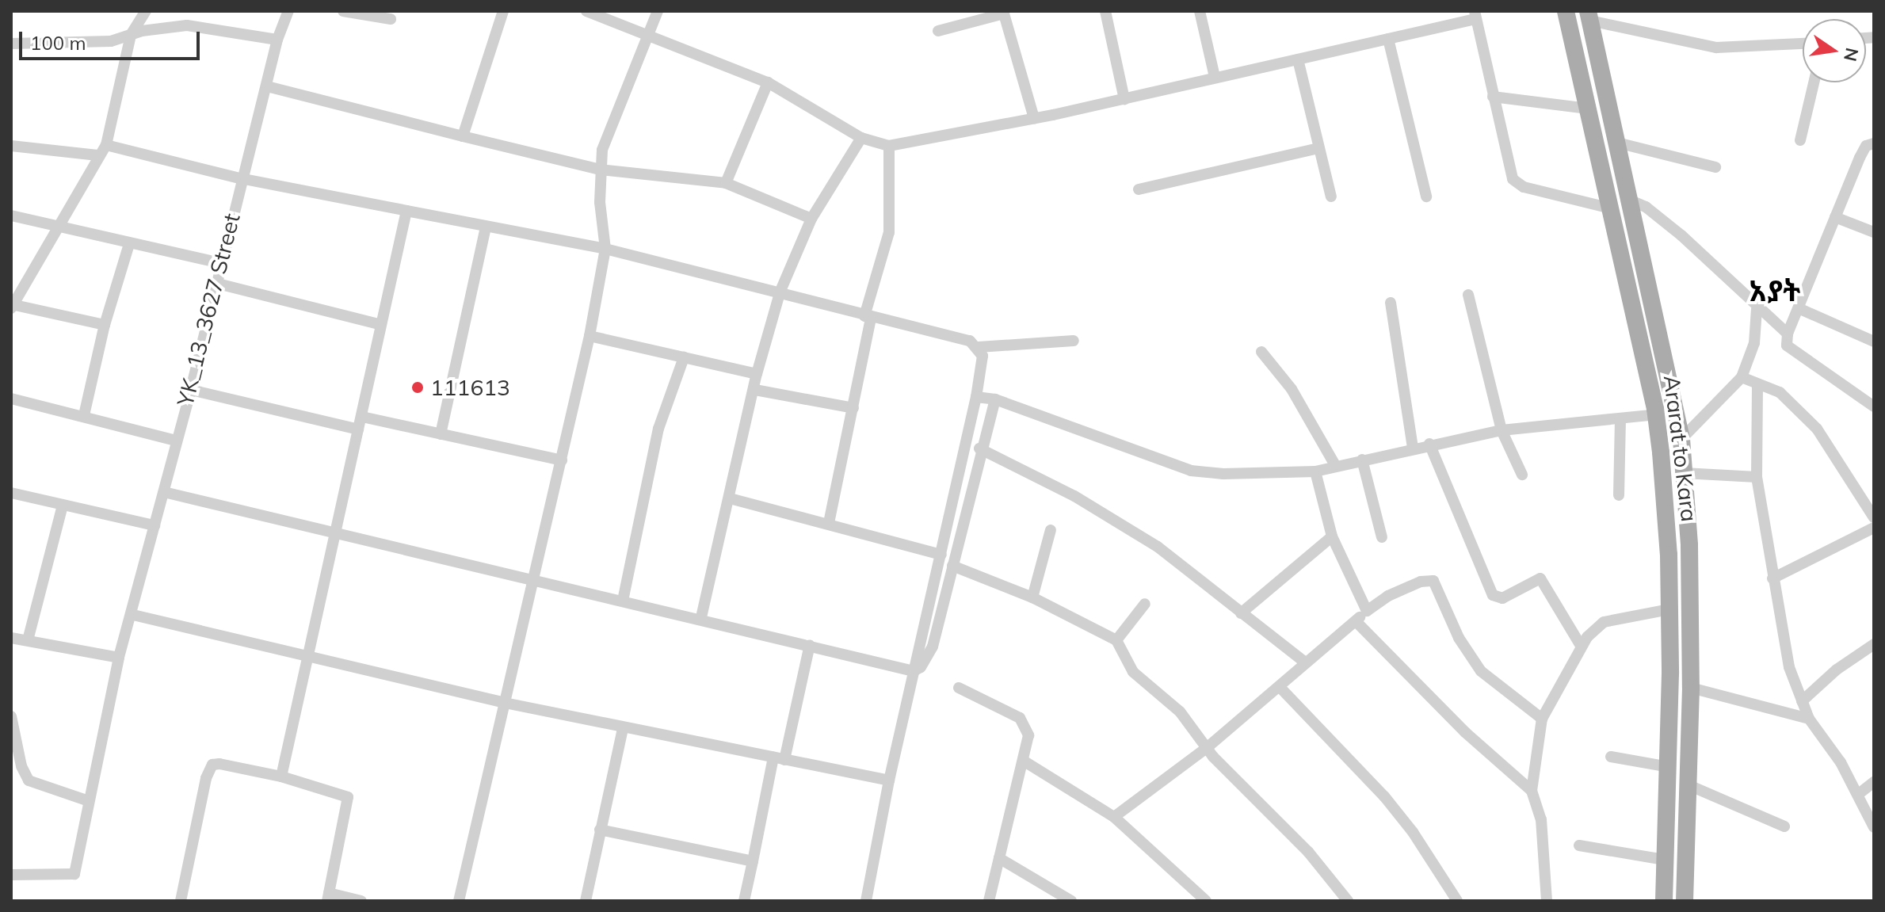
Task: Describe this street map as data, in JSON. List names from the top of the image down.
{
  "streets": {
    "main road": ["Ararat to Kara"],
    "street": ["YK_13_3627 Street"]
  },
  "districts": ["አያት"],
  "places": ["111613"],
  "scale_bar": "100 m",
  "north": "right"
}
